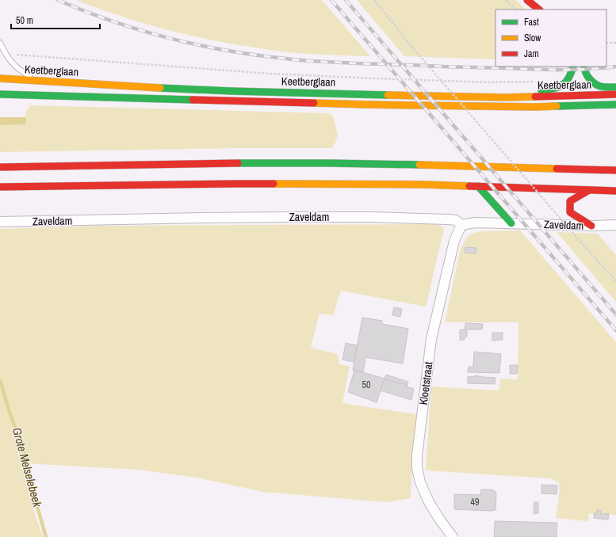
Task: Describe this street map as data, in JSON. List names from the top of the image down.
{
  "streets": {
    "main road": ["Keetberglaan"],
    "street": ["Zaveldam", "Kloetstraat"]
  },
  "crossings": [
    ["Zaveldam", "Kloetstraat"]
  ],
  "water": ["Grote Melselebeek"],
  "house_numbers": ["50", "49"],
  "legend": ["Fast", "Slow", "Jam"],
  "scale_bar": "50 m"
}
